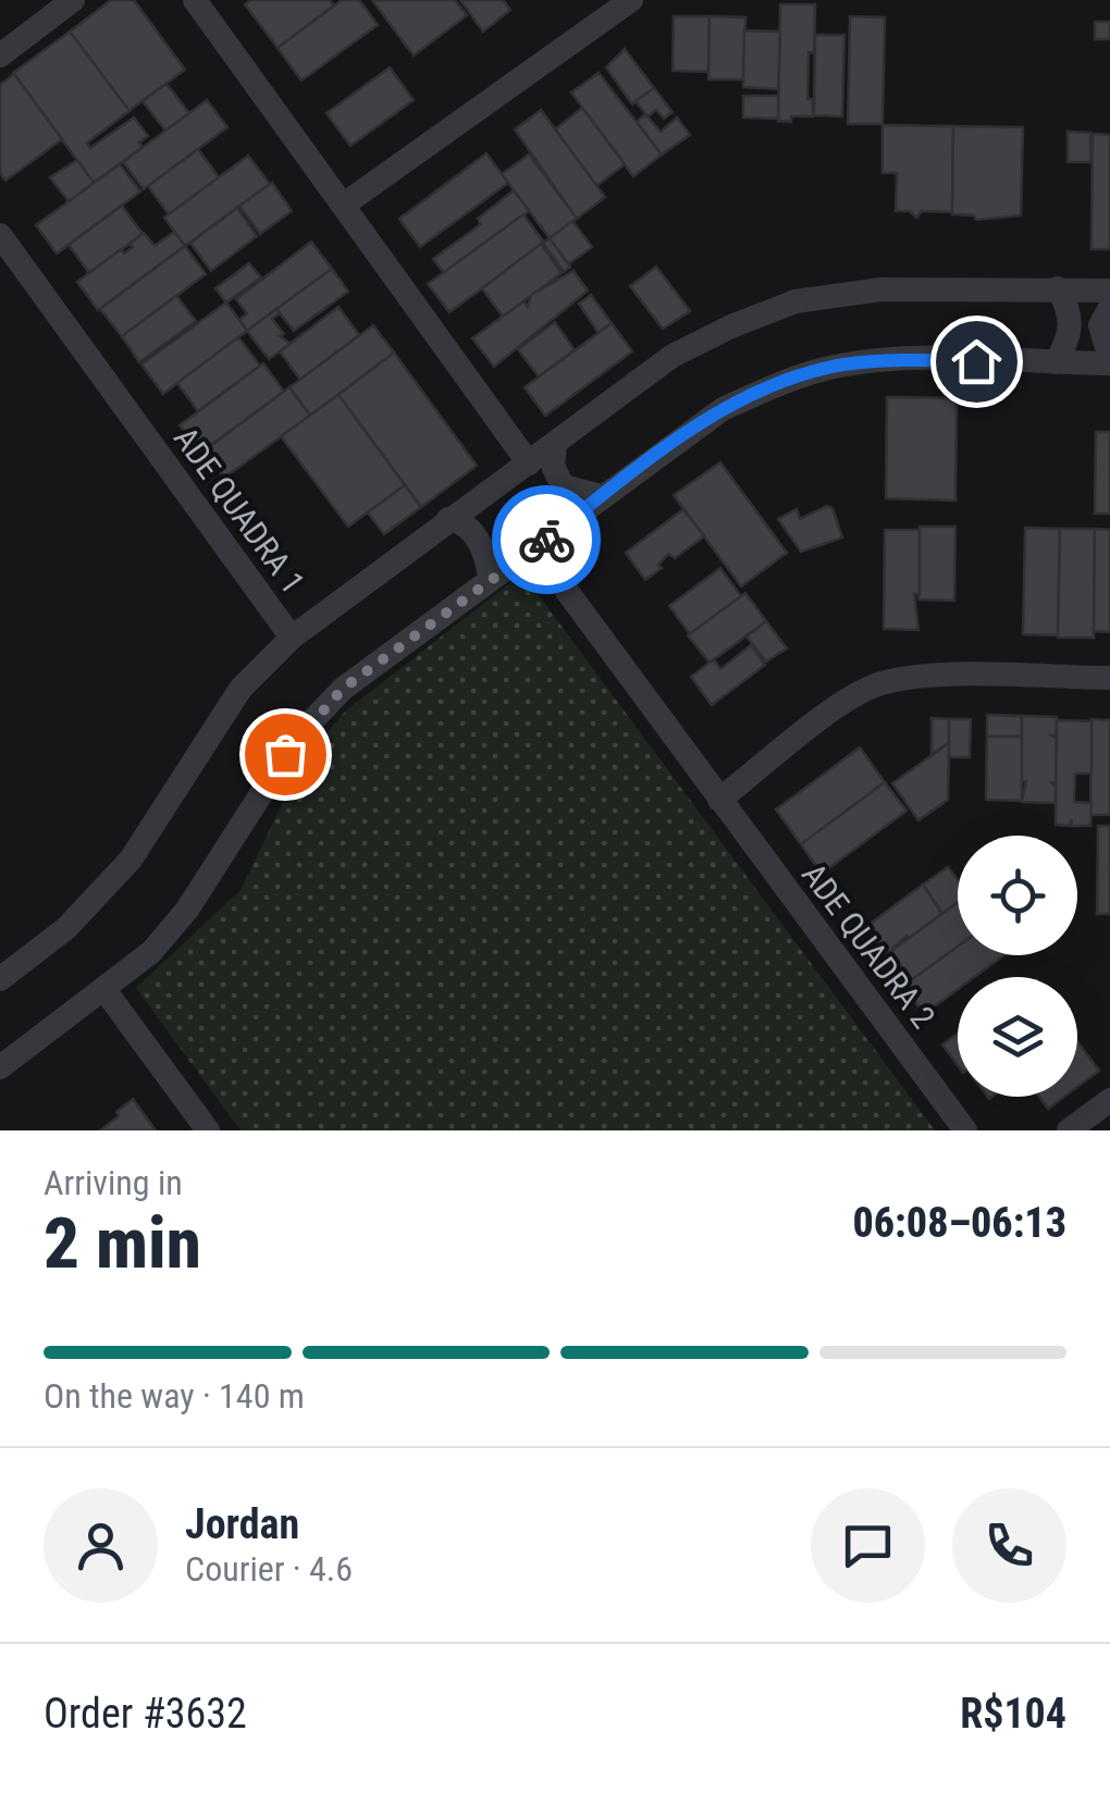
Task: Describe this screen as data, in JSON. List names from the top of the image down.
{
  "streets": {
    "street": ["ADE QUADRA 1", "ADE QUADRA 2"]
  },
  "page": {
    "heading": ["2 min", "Arriving in", "06:08–06:13"],
    "panel": [
      "Jordan",
      "Courier · 4.6",
      "Order #3632",
      "R$104"
    ],
    "bar": "On the way · 140 m"
  }
}
